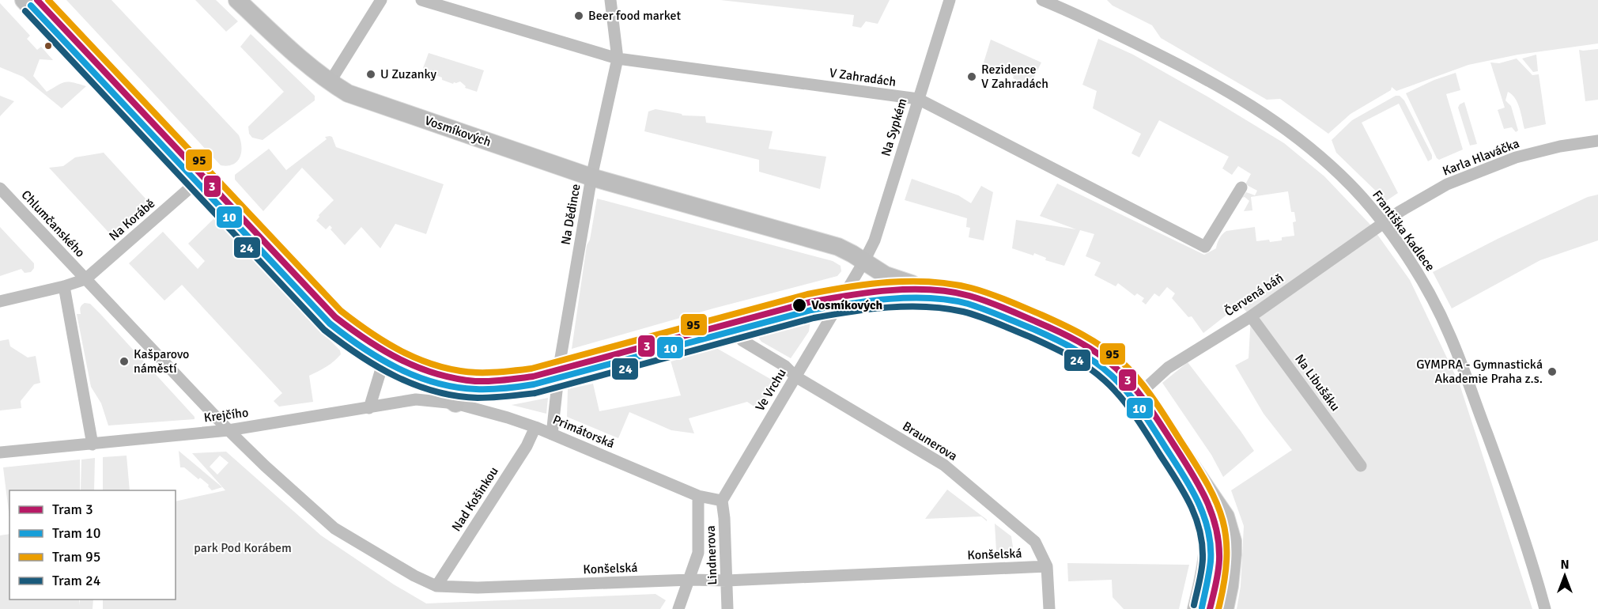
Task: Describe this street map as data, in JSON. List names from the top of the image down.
{
  "streets": {
    "main road": ["Vosmíkových"],
    "street": [
      "V Zahradách",
      "Na Sypkém",
      "Karla Hlaváčka",
      "Na Dědince",
      "Na Korábě",
      "Chlumčanského",
      "Františka Kadlece",
      "Červená báň",
      "Na Libušáku",
      "Ve Vrchu",
      "Krejčího",
      "Primátorská",
      "Braunerova",
      "Nad Košinkou",
      "Konšelská",
      "Lindnerova"
    ]
  },
  "crossings": [
    ["V Zahradách", "Na Sypkém"],
    ["V Zahradách", "Na Dědince"],
    ["Na Sypkém", "Vosmíkových"],
    ["Na Sypkém", "Ve Vrchu"],
    ["Vosmíkových", "Na Dědince"],
    ["Karla Hlaváčka", "Františka Kadlece"],
    ["Karla Hlaváčka", "Červená báň"],
    ["Na Dědince", "Primátorská"],
    ["Na Korábě", "Chlumčanského"],
    ["Františka Kadlece", "Červená báň"],
    ["Červená báň", "Na Libušáku"],
    ["Ve Vrchu", "Primátorská"],
    ["Ve Vrchu", "Braunerova"],
    ["Ve Vrchu", "Lindnerova"],
    ["Krejčího", "Primátorská"],
    ["Krejčího", "Konšelská"],
    ["Primátorská", "Nad Košinkou"],
    ["Primátorská", "Lindnerova"],
    ["Braunerova", "Konšelská"],
    ["Nad Košinkou", "Konšelská"],
    ["Konšelská", "Lindnerova"]
  ],
  "parks": ["park Pod Korábem"],
  "places": [
    "Beer food market",
    "U Zuzanky",
    "Rezidence V Zahradách",
    "Vosmíkových",
    "Kašparovo náměstí",
    "GYMPRA - Gymnastická Akademie Praha z.s."
  ],
  "lines": [
    "tram line 3",
    "tram line 95",
    "tram line 10",
    "tram line 24"
  ],
  "legend": [
    "Tram 3",
    "Tram 10",
    "Tram 95",
    "Tram 24"
  ],
  "north": "top"
}
